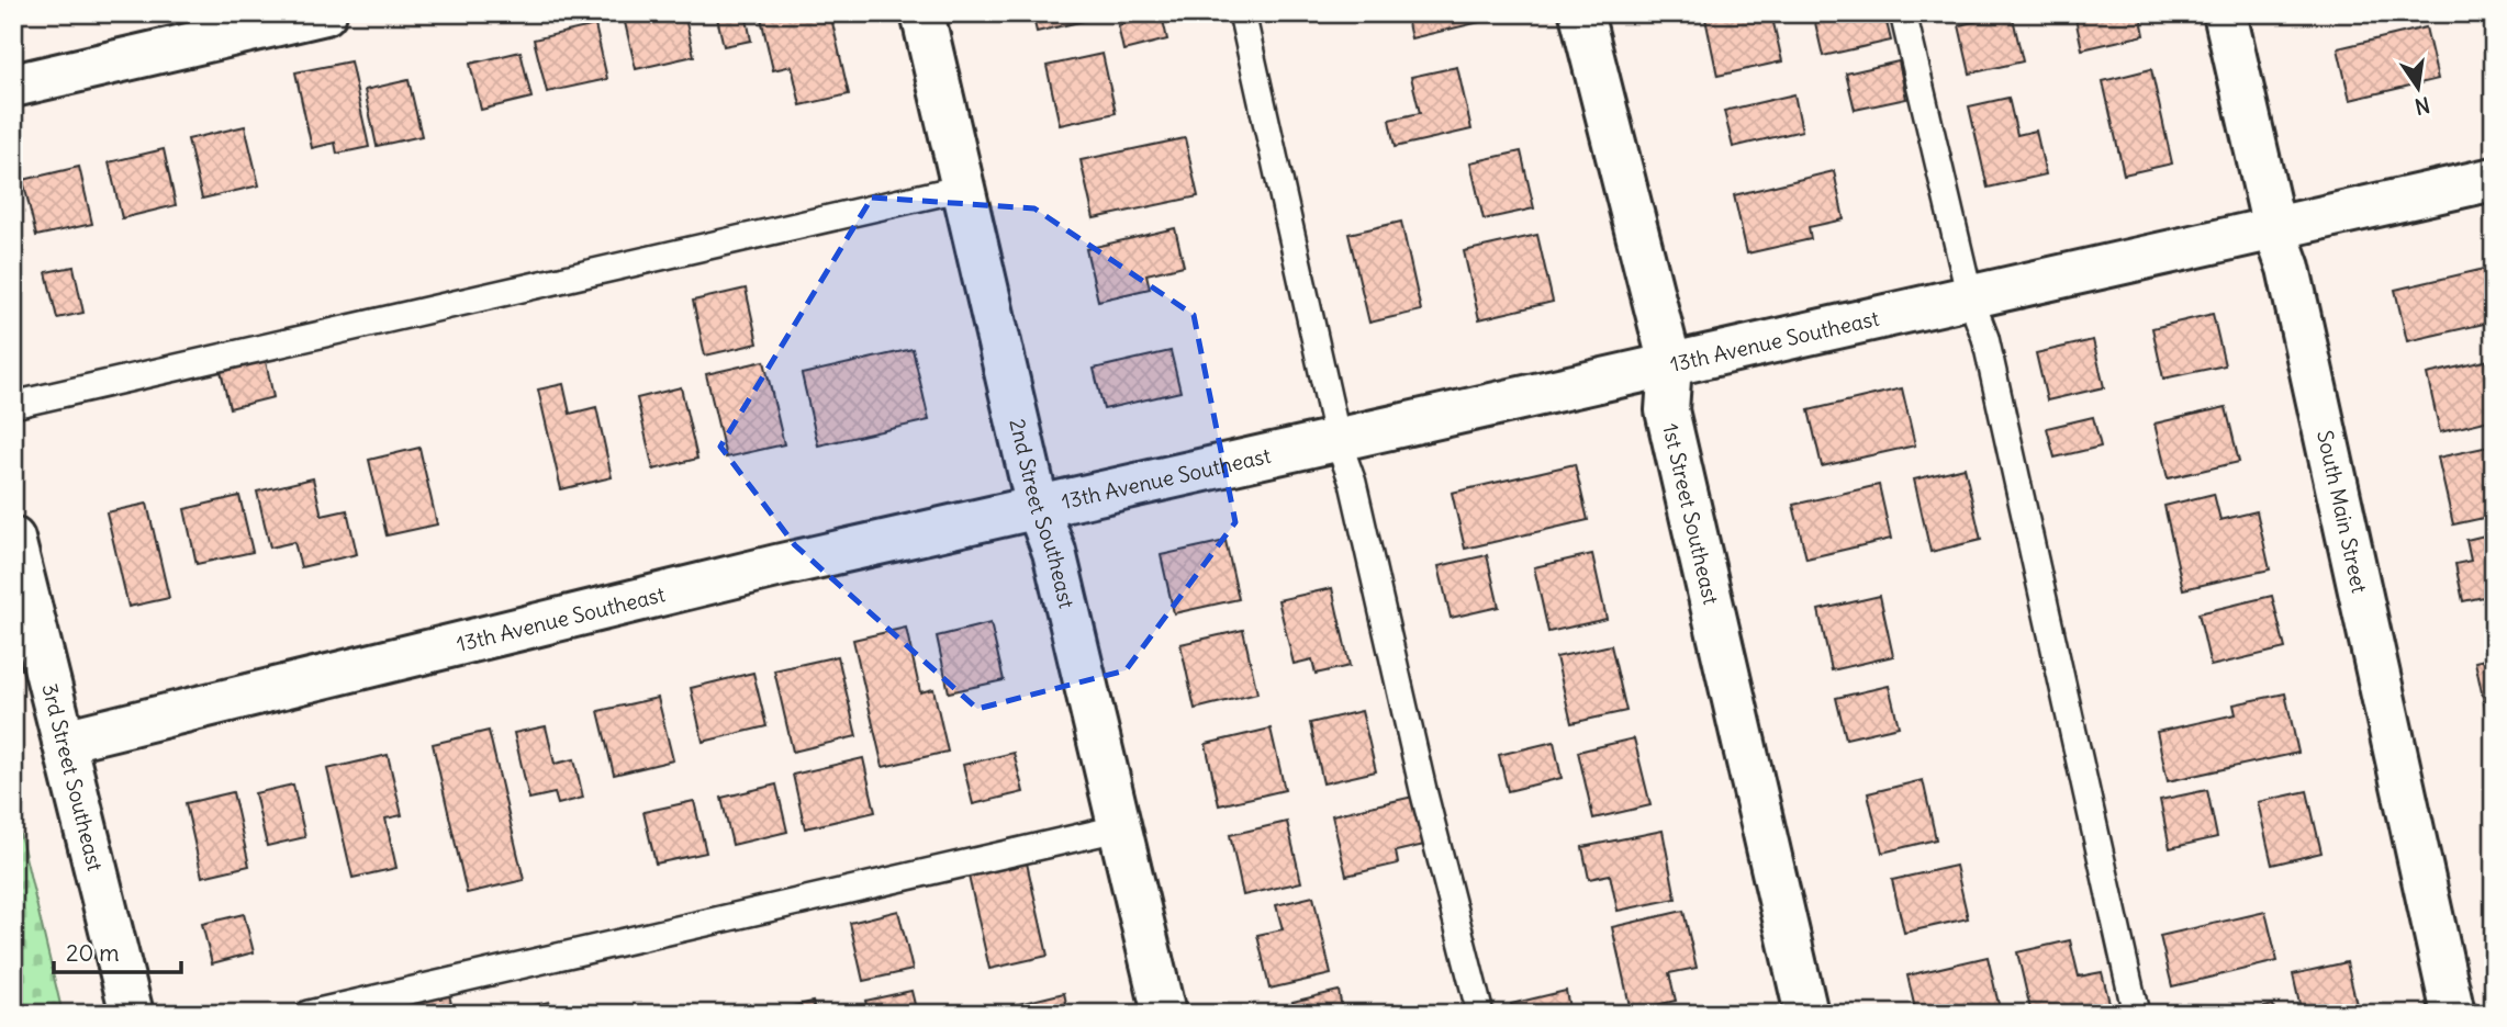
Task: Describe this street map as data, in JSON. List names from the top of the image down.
{
  "streets": {
    "street": [
      "13th Avenue Southeast",
      "South Main Street",
      "2nd Street Southeast",
      "1st Street Southeast",
      "3rd Street Southeast"
    ]
  },
  "crossings": [
    ["13th Avenue Southeast", "South Main Street"],
    ["13th Avenue Southeast", "2nd Street Southeast"],
    ["13th Avenue Southeast", "1st Street Southeast"],
    ["13th Avenue Southeast", "3rd Street Southeast"]
  ],
  "scale_bar": "20 m",
  "north": "bottom"
}
